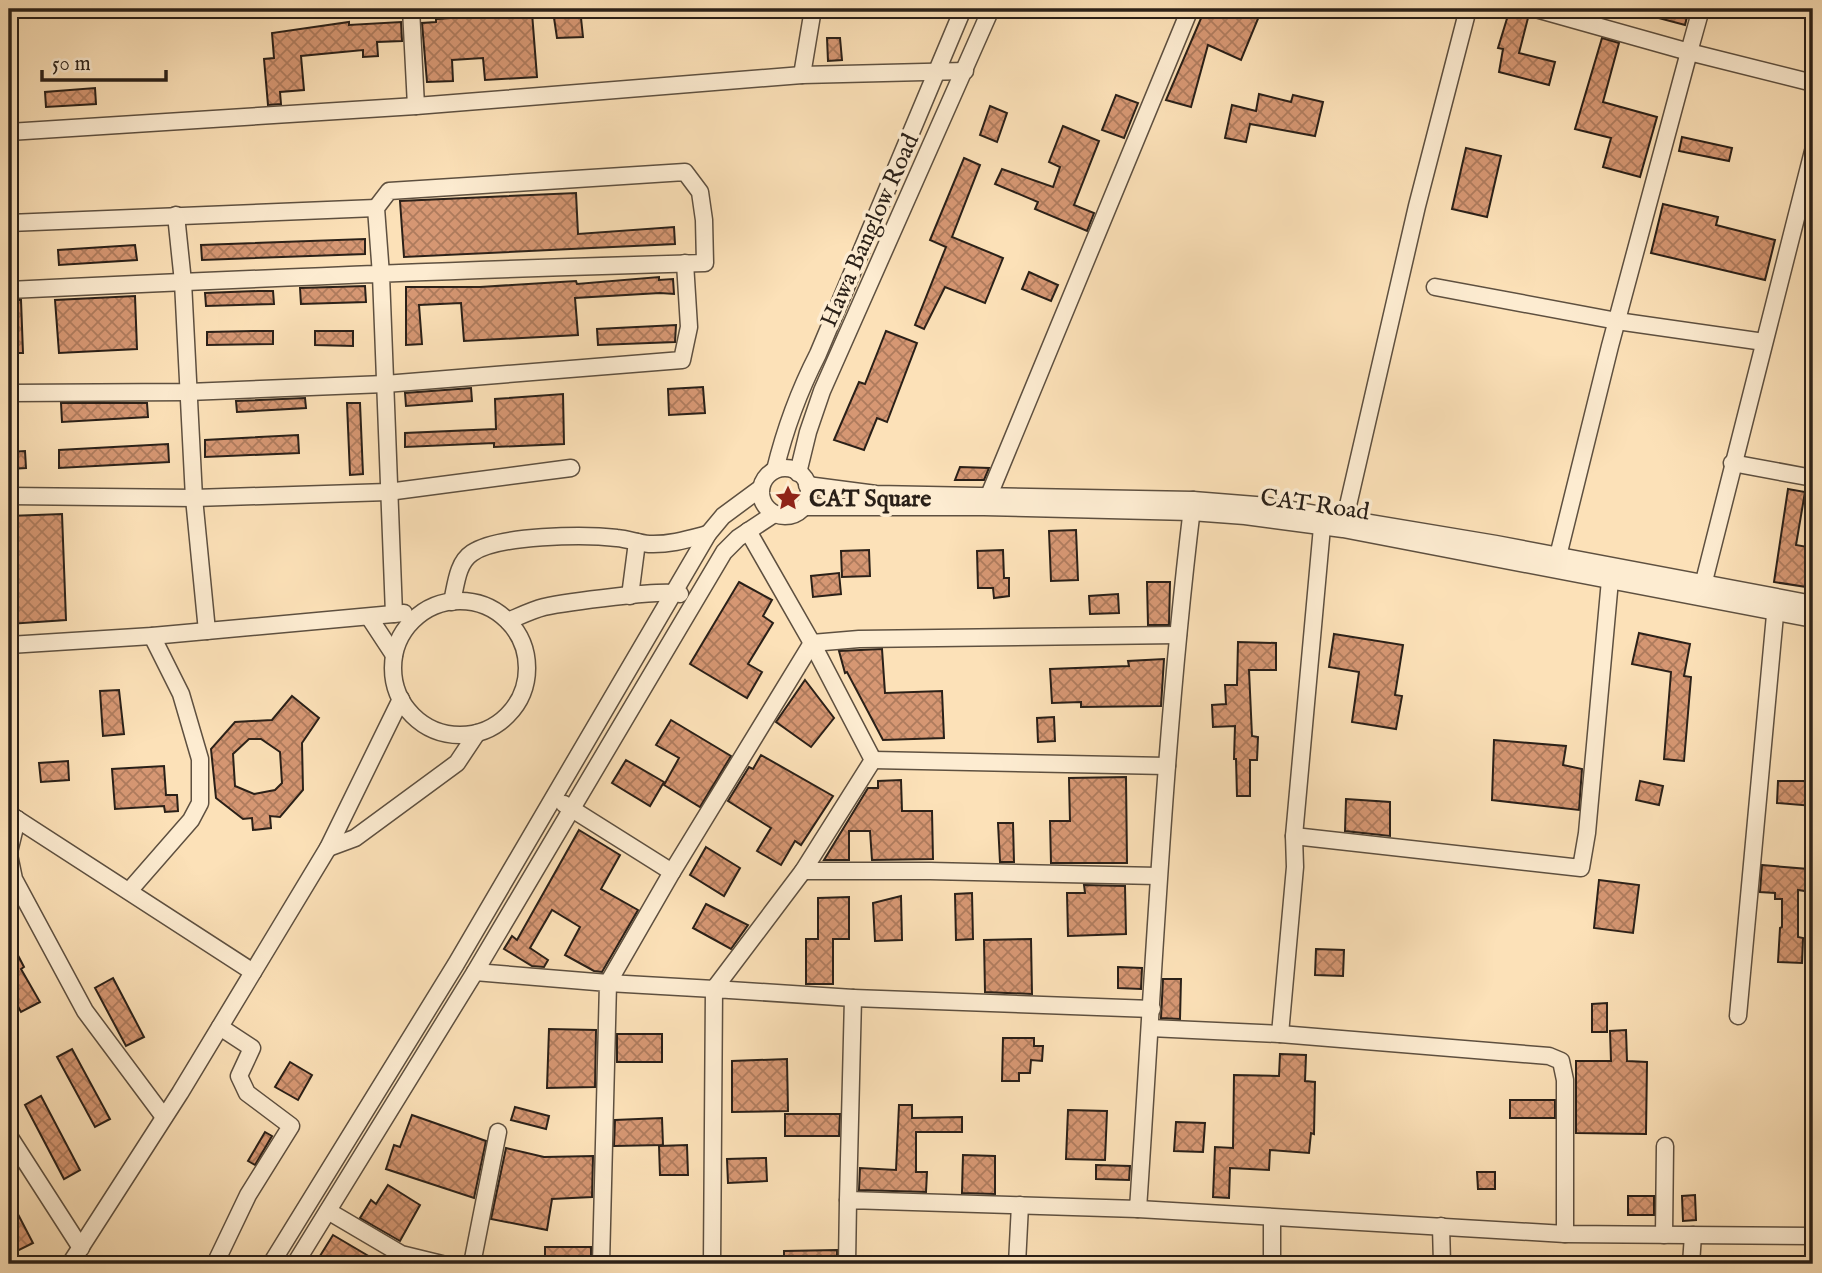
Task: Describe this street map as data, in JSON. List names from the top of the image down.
{
  "streets": {
    "street": ["Hawa Banglow Road", "CAT Road"]
  },
  "crossings": [
    ["Hawa Banglow Road", "CAT Road"]
  ],
  "places": {
    "place": ["CAT Square"]
  },
  "scale_bar": "50 m"
}
